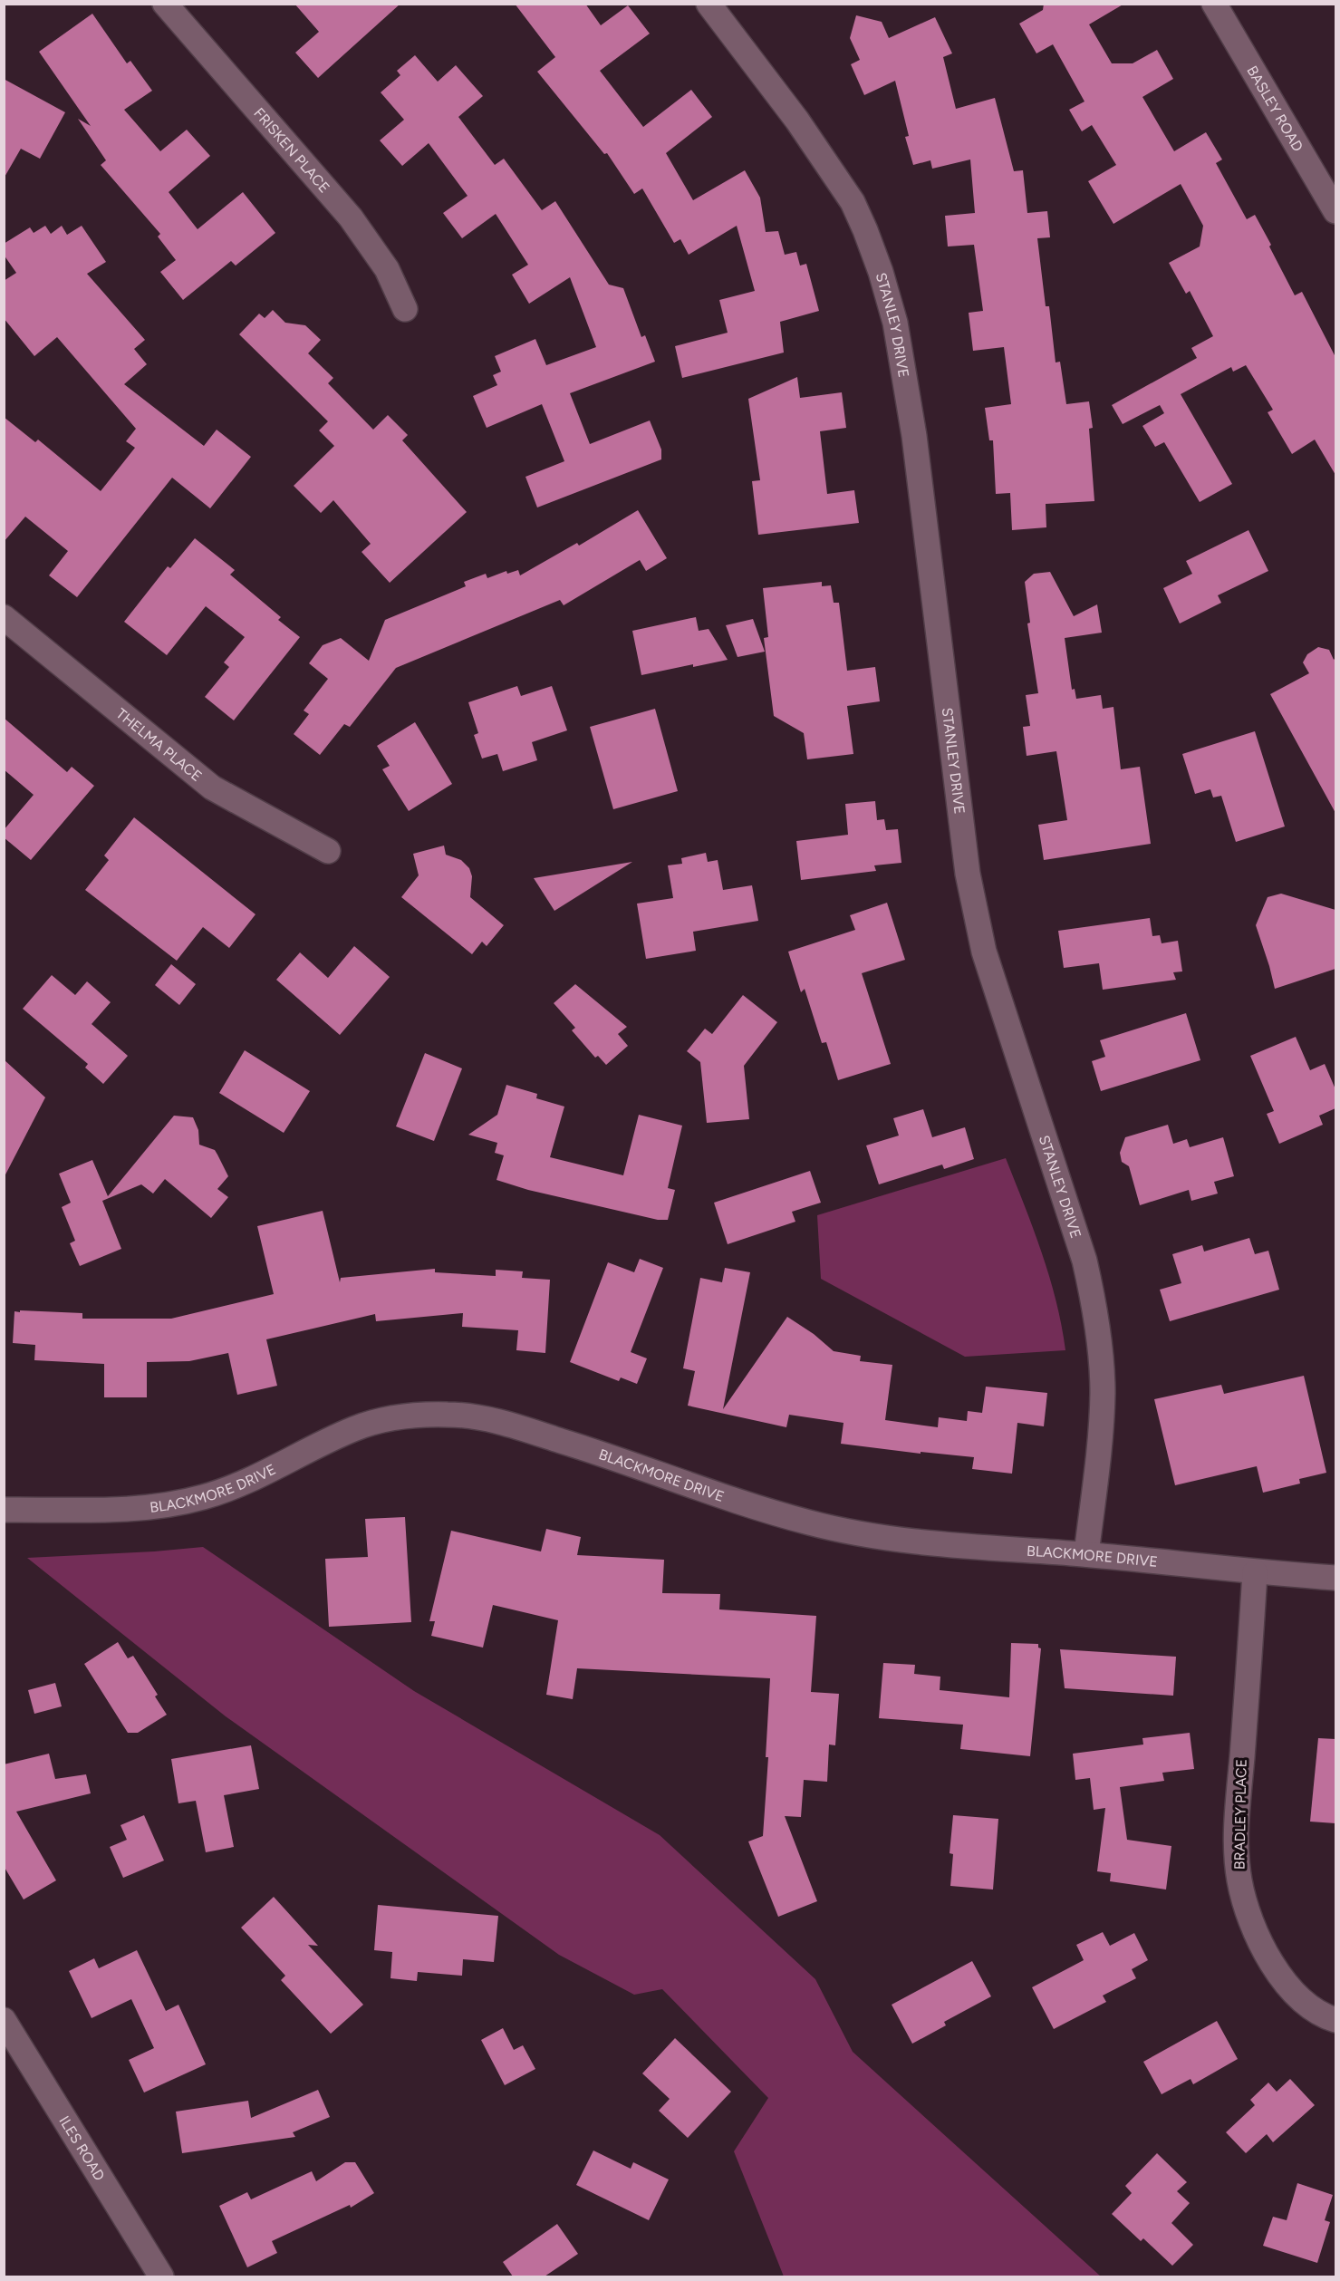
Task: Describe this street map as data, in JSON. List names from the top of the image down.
{
  "streets": {
    "street": [
      "BASLEY ROAD",
      "FRISKEN PLACE",
      "STANLEY DRIVE",
      "THELMA PLACE",
      "BLACKMORE DRIVE",
      "BRADLEY PLACE",
      "ILES ROAD"
    ]
  },
  "crossings": [
    ["STANLEY DRIVE", "BLACKMORE DRIVE"],
    ["BLACKMORE DRIVE", "BRADLEY PLACE"]
  ]
}
